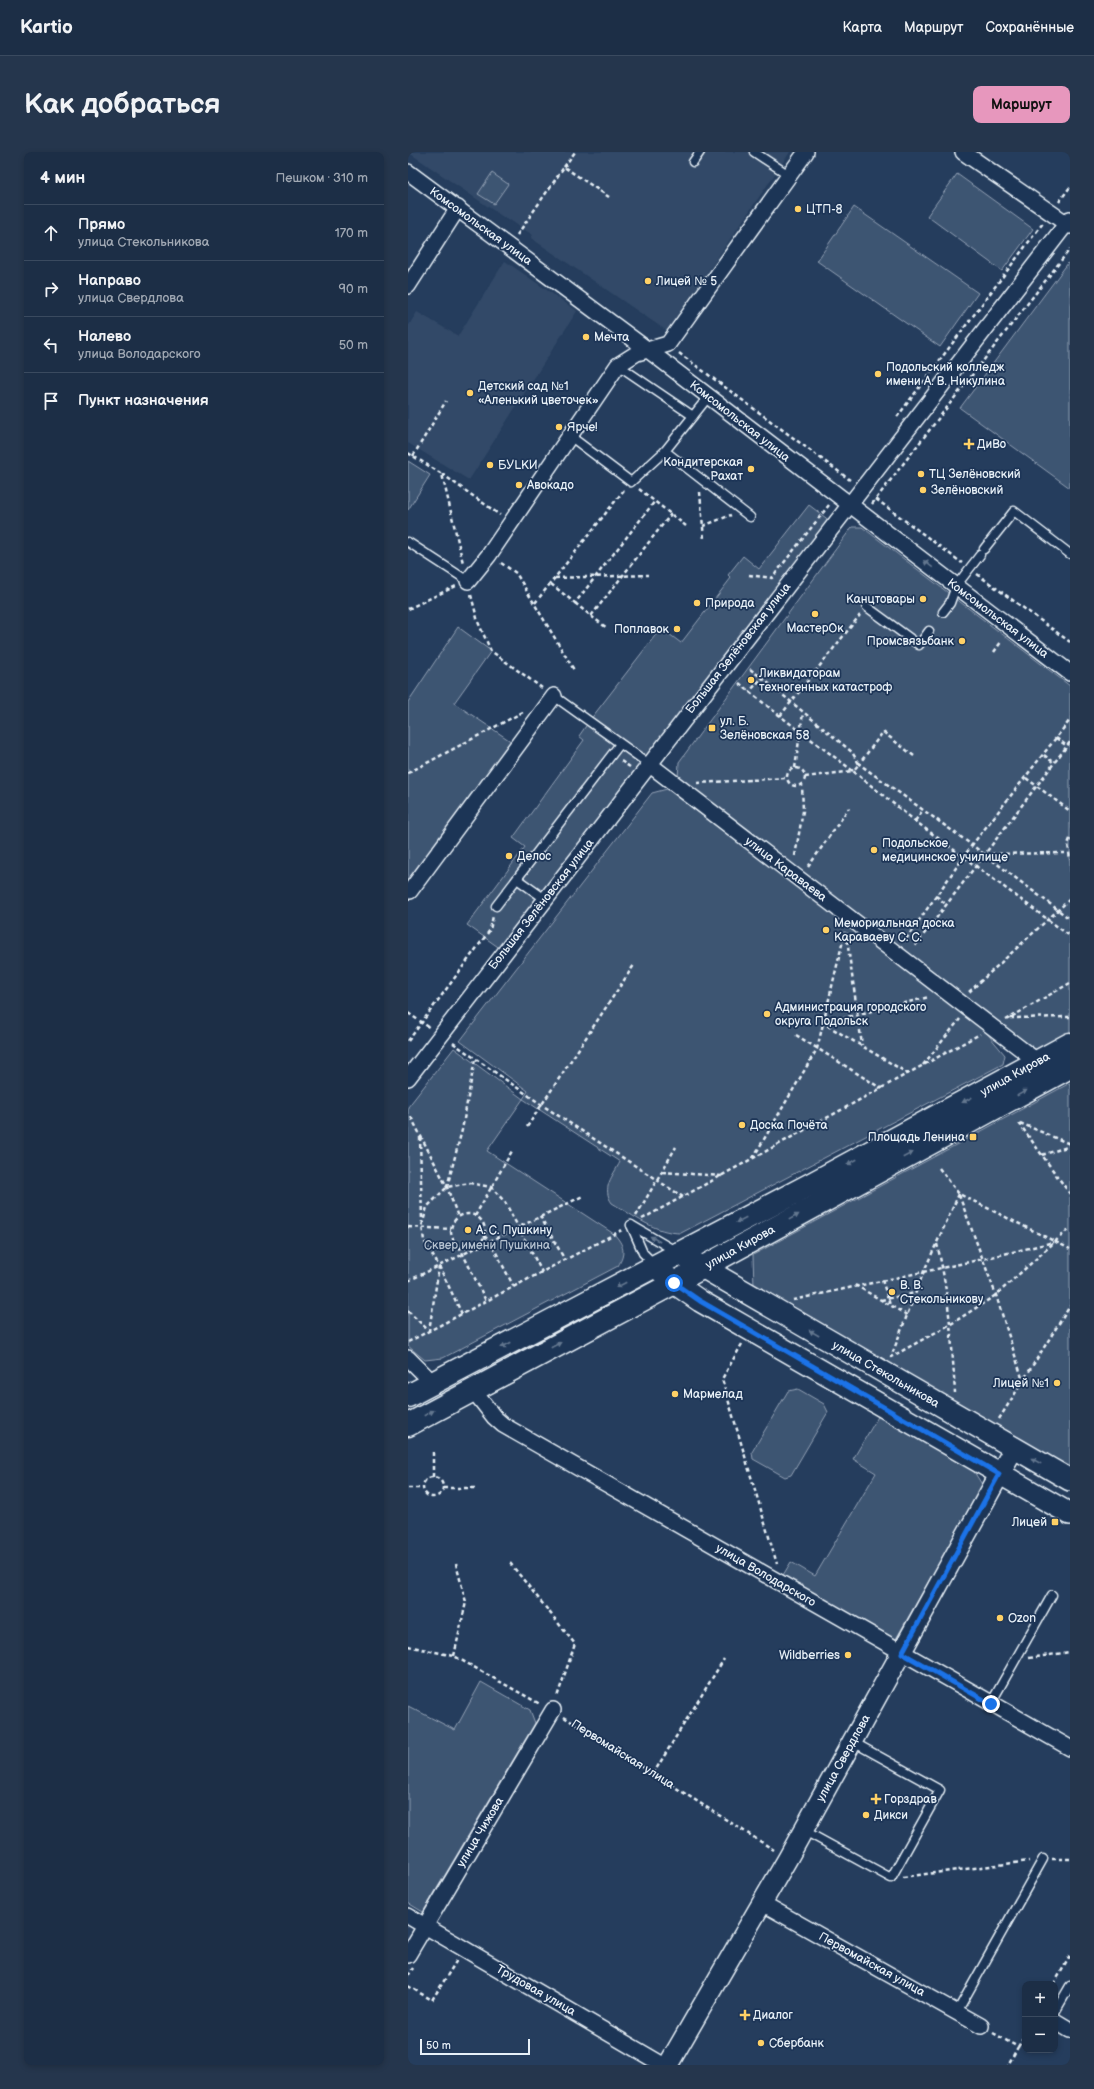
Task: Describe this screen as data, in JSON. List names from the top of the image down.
{
  "streets": {
    "main road": ["улица Кирова", "улица Стекольникова"],
    "street": [
      "Комсомольская улица",
      "Большая Зелёновская улица",
      "улица Караваева",
      "улица Володарского",
      "Первомайская улица",
      "улица Свердлова",
      "улица Чижова",
      "Трудовая улица"
    ]
  },
  "crossings": [
    ["Комсомольская улица", "Большая Зелёновская улица"],
    ["Большая Зелёновская улица", "улица Караваева"],
    ["улица Караваева", "улица Кирова"],
    ["улица Кирова", "улица Стекольникова"],
    ["улица Кирова", "улица Володарского"],
    ["улица Стекольникова", "улица Свердлова"],
    ["улица Володарского", "улица Свердлова"],
    ["Первомайская улица", "улица Свердлова"],
    ["Первомайская улица", "улица Чижова"],
    ["улица Чижова", "Трудовая улица"]
  ],
  "parks": ["Сквер имени Пушкина"],
  "places": {
    "other": [
      "ЦТП-8",
      "Лицей № 5",
      "Мечта",
      "Подольский колледж имени А. В. Никулина",
      "Детский сад №1 «Аленький цветочек»",
      "Ярче!",
      "БУLКИ",
      "Кондитерская Рахат",
      "ТЦ Зелёновский",
      "Авокадо",
      "Зелёновский",
      "Канцтовары",
      "Природа",
      "МастерОк",
      "Поплавок",
      "Промсвязьбанк",
      "Ликвидаторам техногенных катастроф",
      "Подольское медицинское училище",
      "Делос",
      "Мемориальная доска Караваеву С. С.",
      "Администрация городского округа Подольск",
      "Доска Почёта",
      "А. С. Пушкину",
      "В. В. Стекольникову",
      "Лицeй №1",
      "Мармелад",
      "Ozon",
      "Wildberries",
      "Дикси",
      "Сбербанк"
    ],
    "health": ["ДиВо", "Горздрав", "Диалог"],
    "transit": ["ул. Б. Зелёновская 58", "Площадь Ленина", "Лицeй"]
  },
  "scale_bar": "50 m",
  "page": {
    "header": "Kartio",
    "nav": ["Карта", "Маршрут", "Сохранённые"],
    "buttons": "Маршрут",
    "title": "Как добраться",
    "heading": ["4 мин", "Пешком · 310 m"],
    "list": [
      ["Прямо", "улица Стекольникова", "170 m"],
      ["Направо", "улица Свердлова", "90 m"],
      ["Налево", "улица Володарского", "50 m"],
      "Пункт назначения"
    ],
    "map_buttons": ["+", "−"],
    "scale": "50 m"
  }
}
